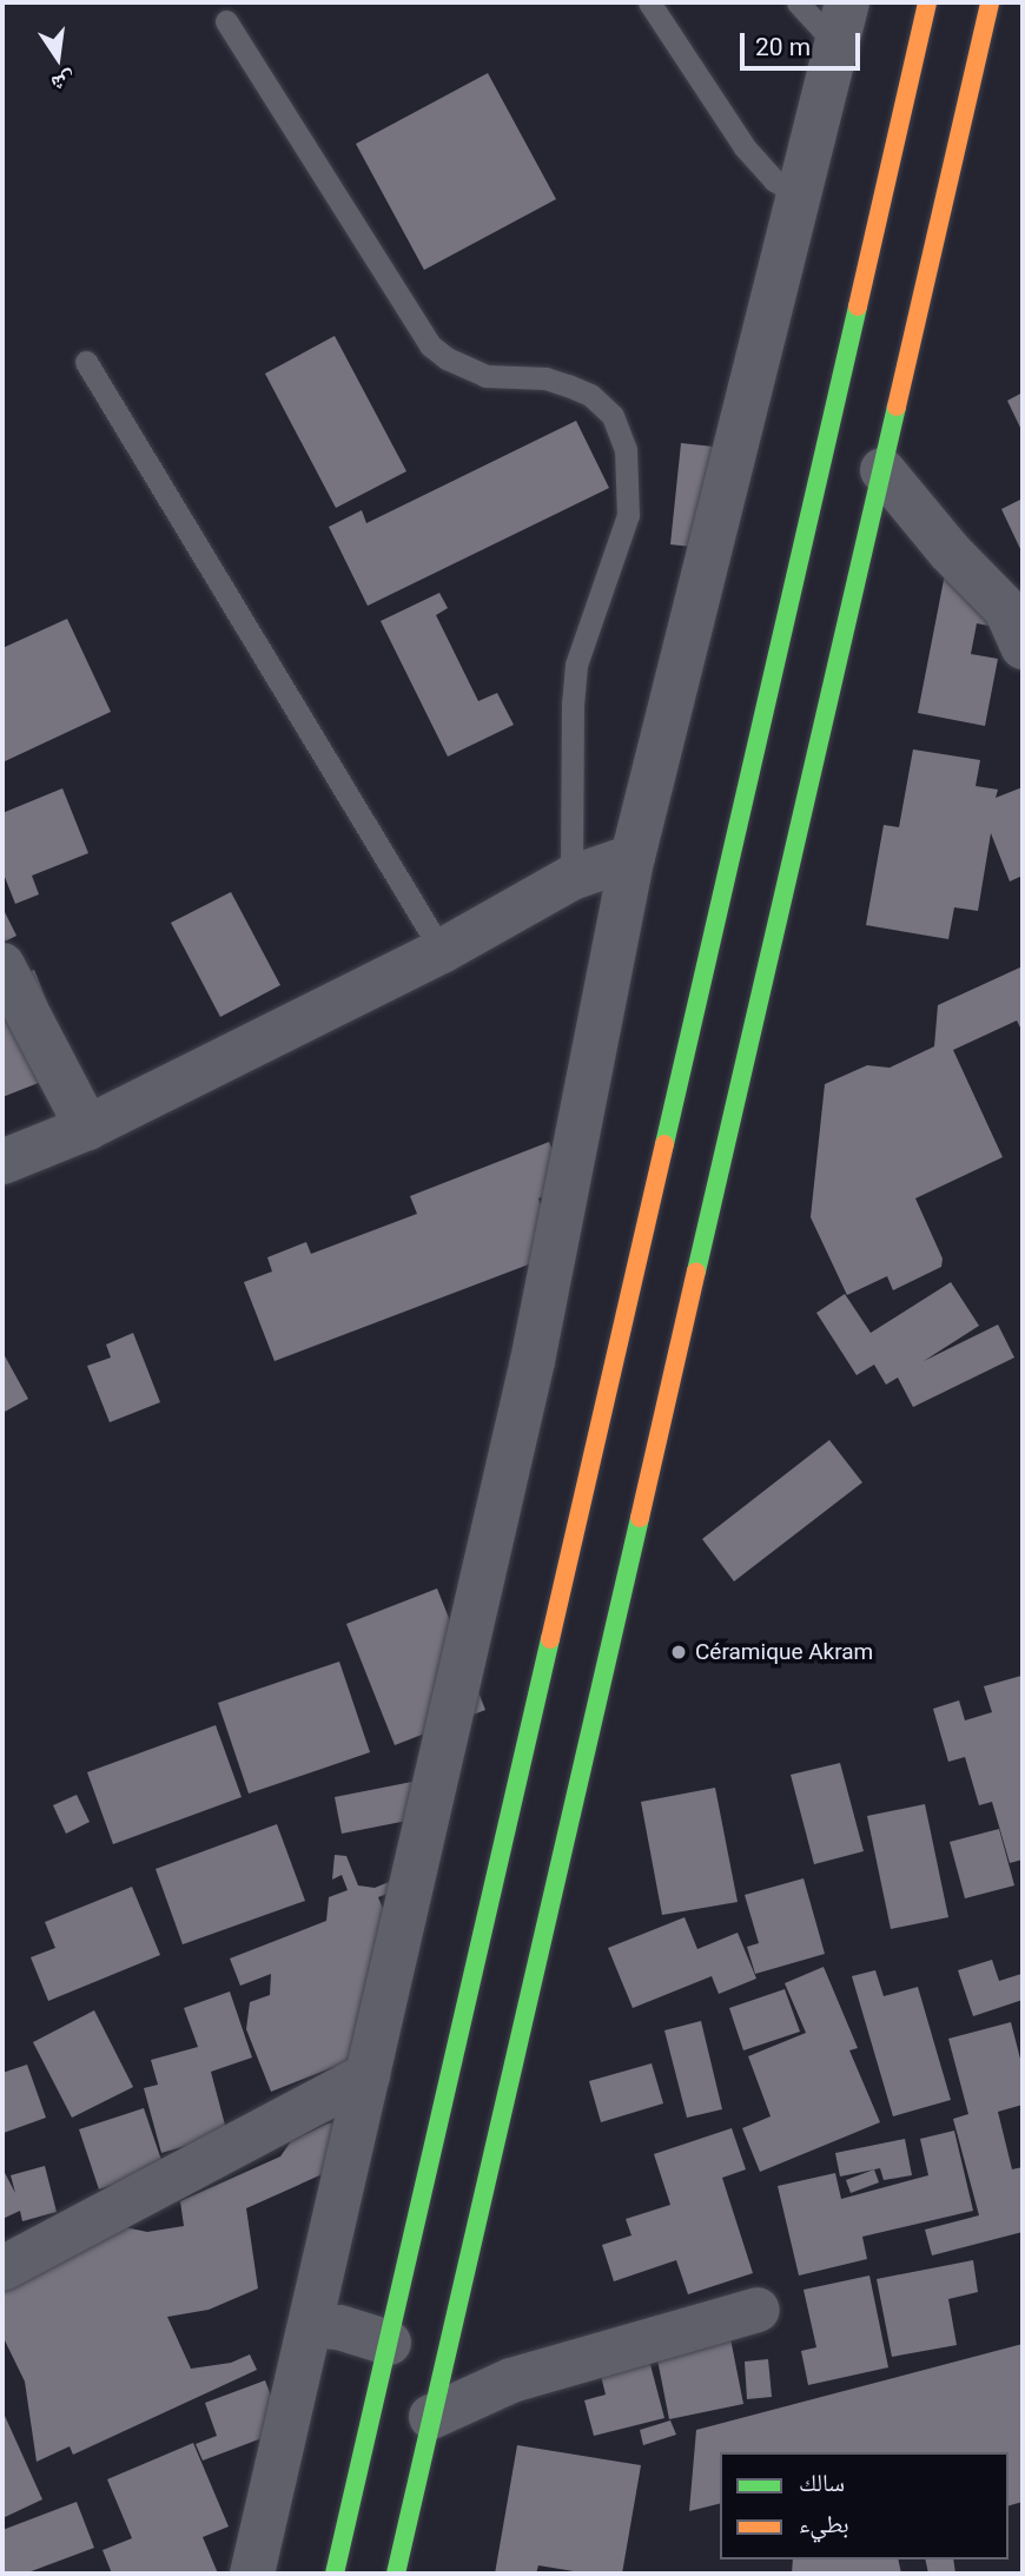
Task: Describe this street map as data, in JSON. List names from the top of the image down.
{
  "places": ["Céramique Akram"],
  "legend": ["سالك", "بطيء"],
  "scale_bar": "20 m",
  "north": "bottom"
}
